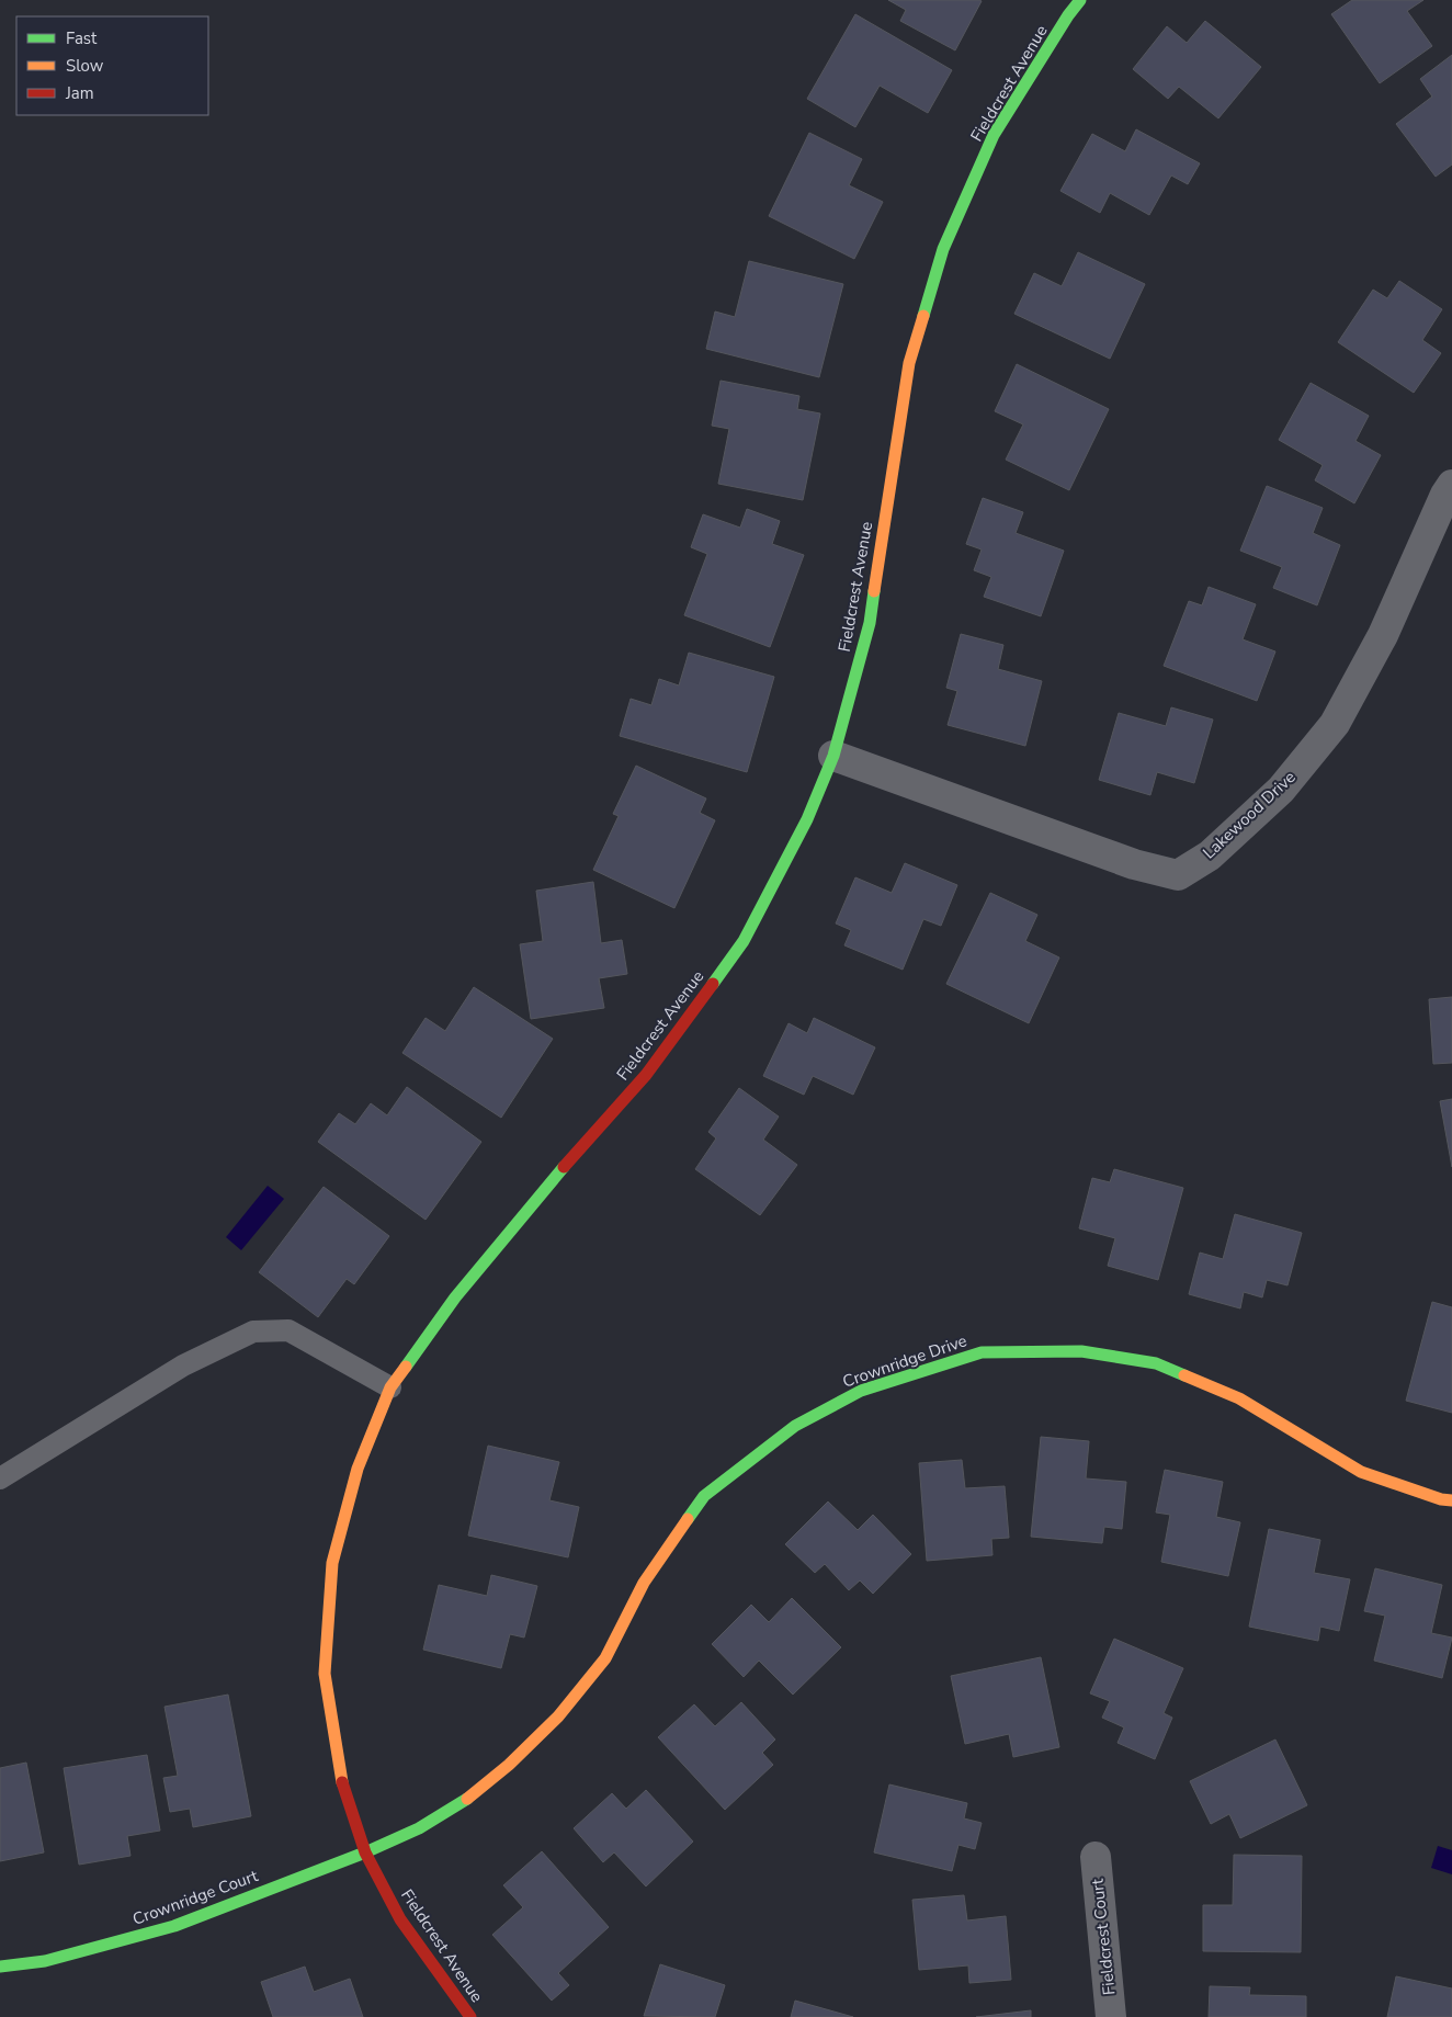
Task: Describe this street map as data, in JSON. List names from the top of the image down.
{
  "streets": {
    "street": [
      "Fieldcrest Avenue",
      "Lakewood Drive",
      "Crownridge Drive",
      "Crownridge Court",
      "Fieldcrest Court"
    ]
  },
  "crossings": [
    ["Fieldcrest Avenue", "Lakewood Drive"],
    ["Fieldcrest Avenue", "Crownridge Drive"],
    ["Fieldcrest Avenue", "Crownridge Court"],
    ["Crownridge Drive", "Crownridge Court"]
  ],
  "legend": ["Fast", "Slow", "Jam"]
}
